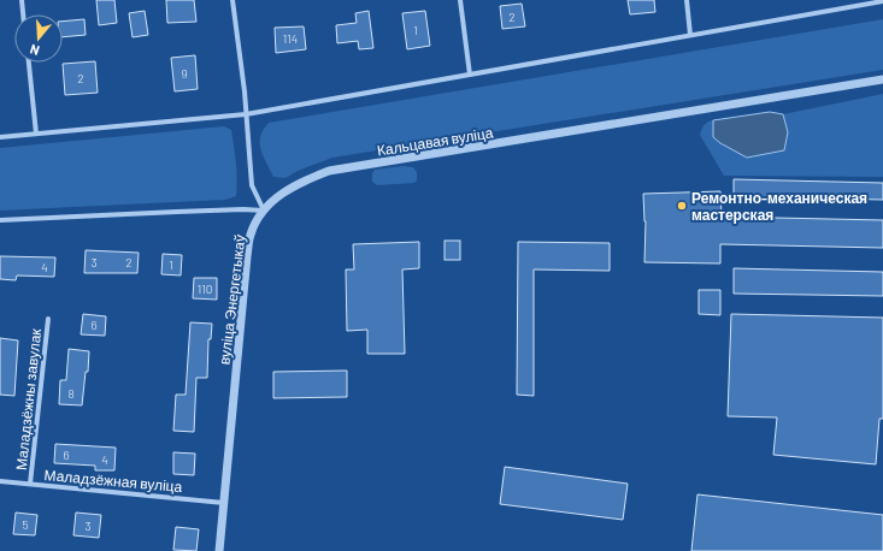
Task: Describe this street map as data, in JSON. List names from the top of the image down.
{
  "streets": {
    "street": [
      "Кальцавая вуліца",
      "вуліца Энергетыкаў",
      "Маладзёжны завулак",
      "Маладзёжная вуліца"
    ]
  },
  "crossings": [
    ["Кальцавая вуліца", "вуліца Энергетыкаў"],
    ["вуліца Энергетыкаў", "Маладзёжная вуліца"],
    ["Маладзёжны завулак", "Маладзёжная вуліца"]
  ],
  "places": ["Ремонтно-механическая мастерская"],
  "house_numbers": [
    "2",
    "1",
    "114",
    "9",
    "2",
    "3",
    "2",
    "1",
    "4",
    "110",
    "6",
    "8",
    "6",
    "4",
    "5",
    "3"
  ],
  "north": "bottom"
}
